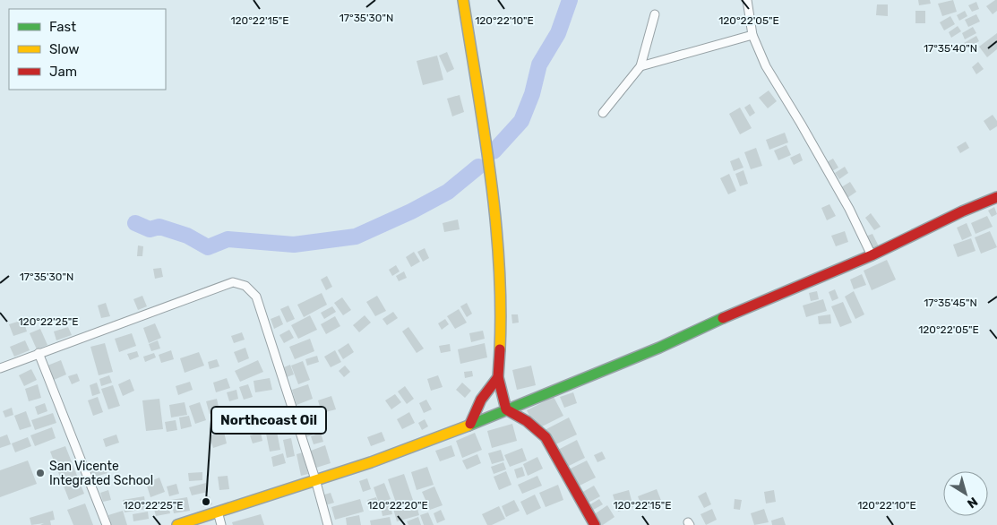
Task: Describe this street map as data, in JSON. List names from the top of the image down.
{
  "places": ["San Vicente Integrated School", "Northcoast Oil"],
  "legend": ["Fast", "Slow", "Jam"],
  "north": "bottom right",
  "coordinates": [
    "17°35'30\"N",
    "120°22'15\"E",
    "120°22'05\"E",
    "120°22'10\"E",
    "17°35'40\"N",
    "17°35'45\"N",
    "120°22'25\"E",
    "120°22'20\"E"
  ]
}
